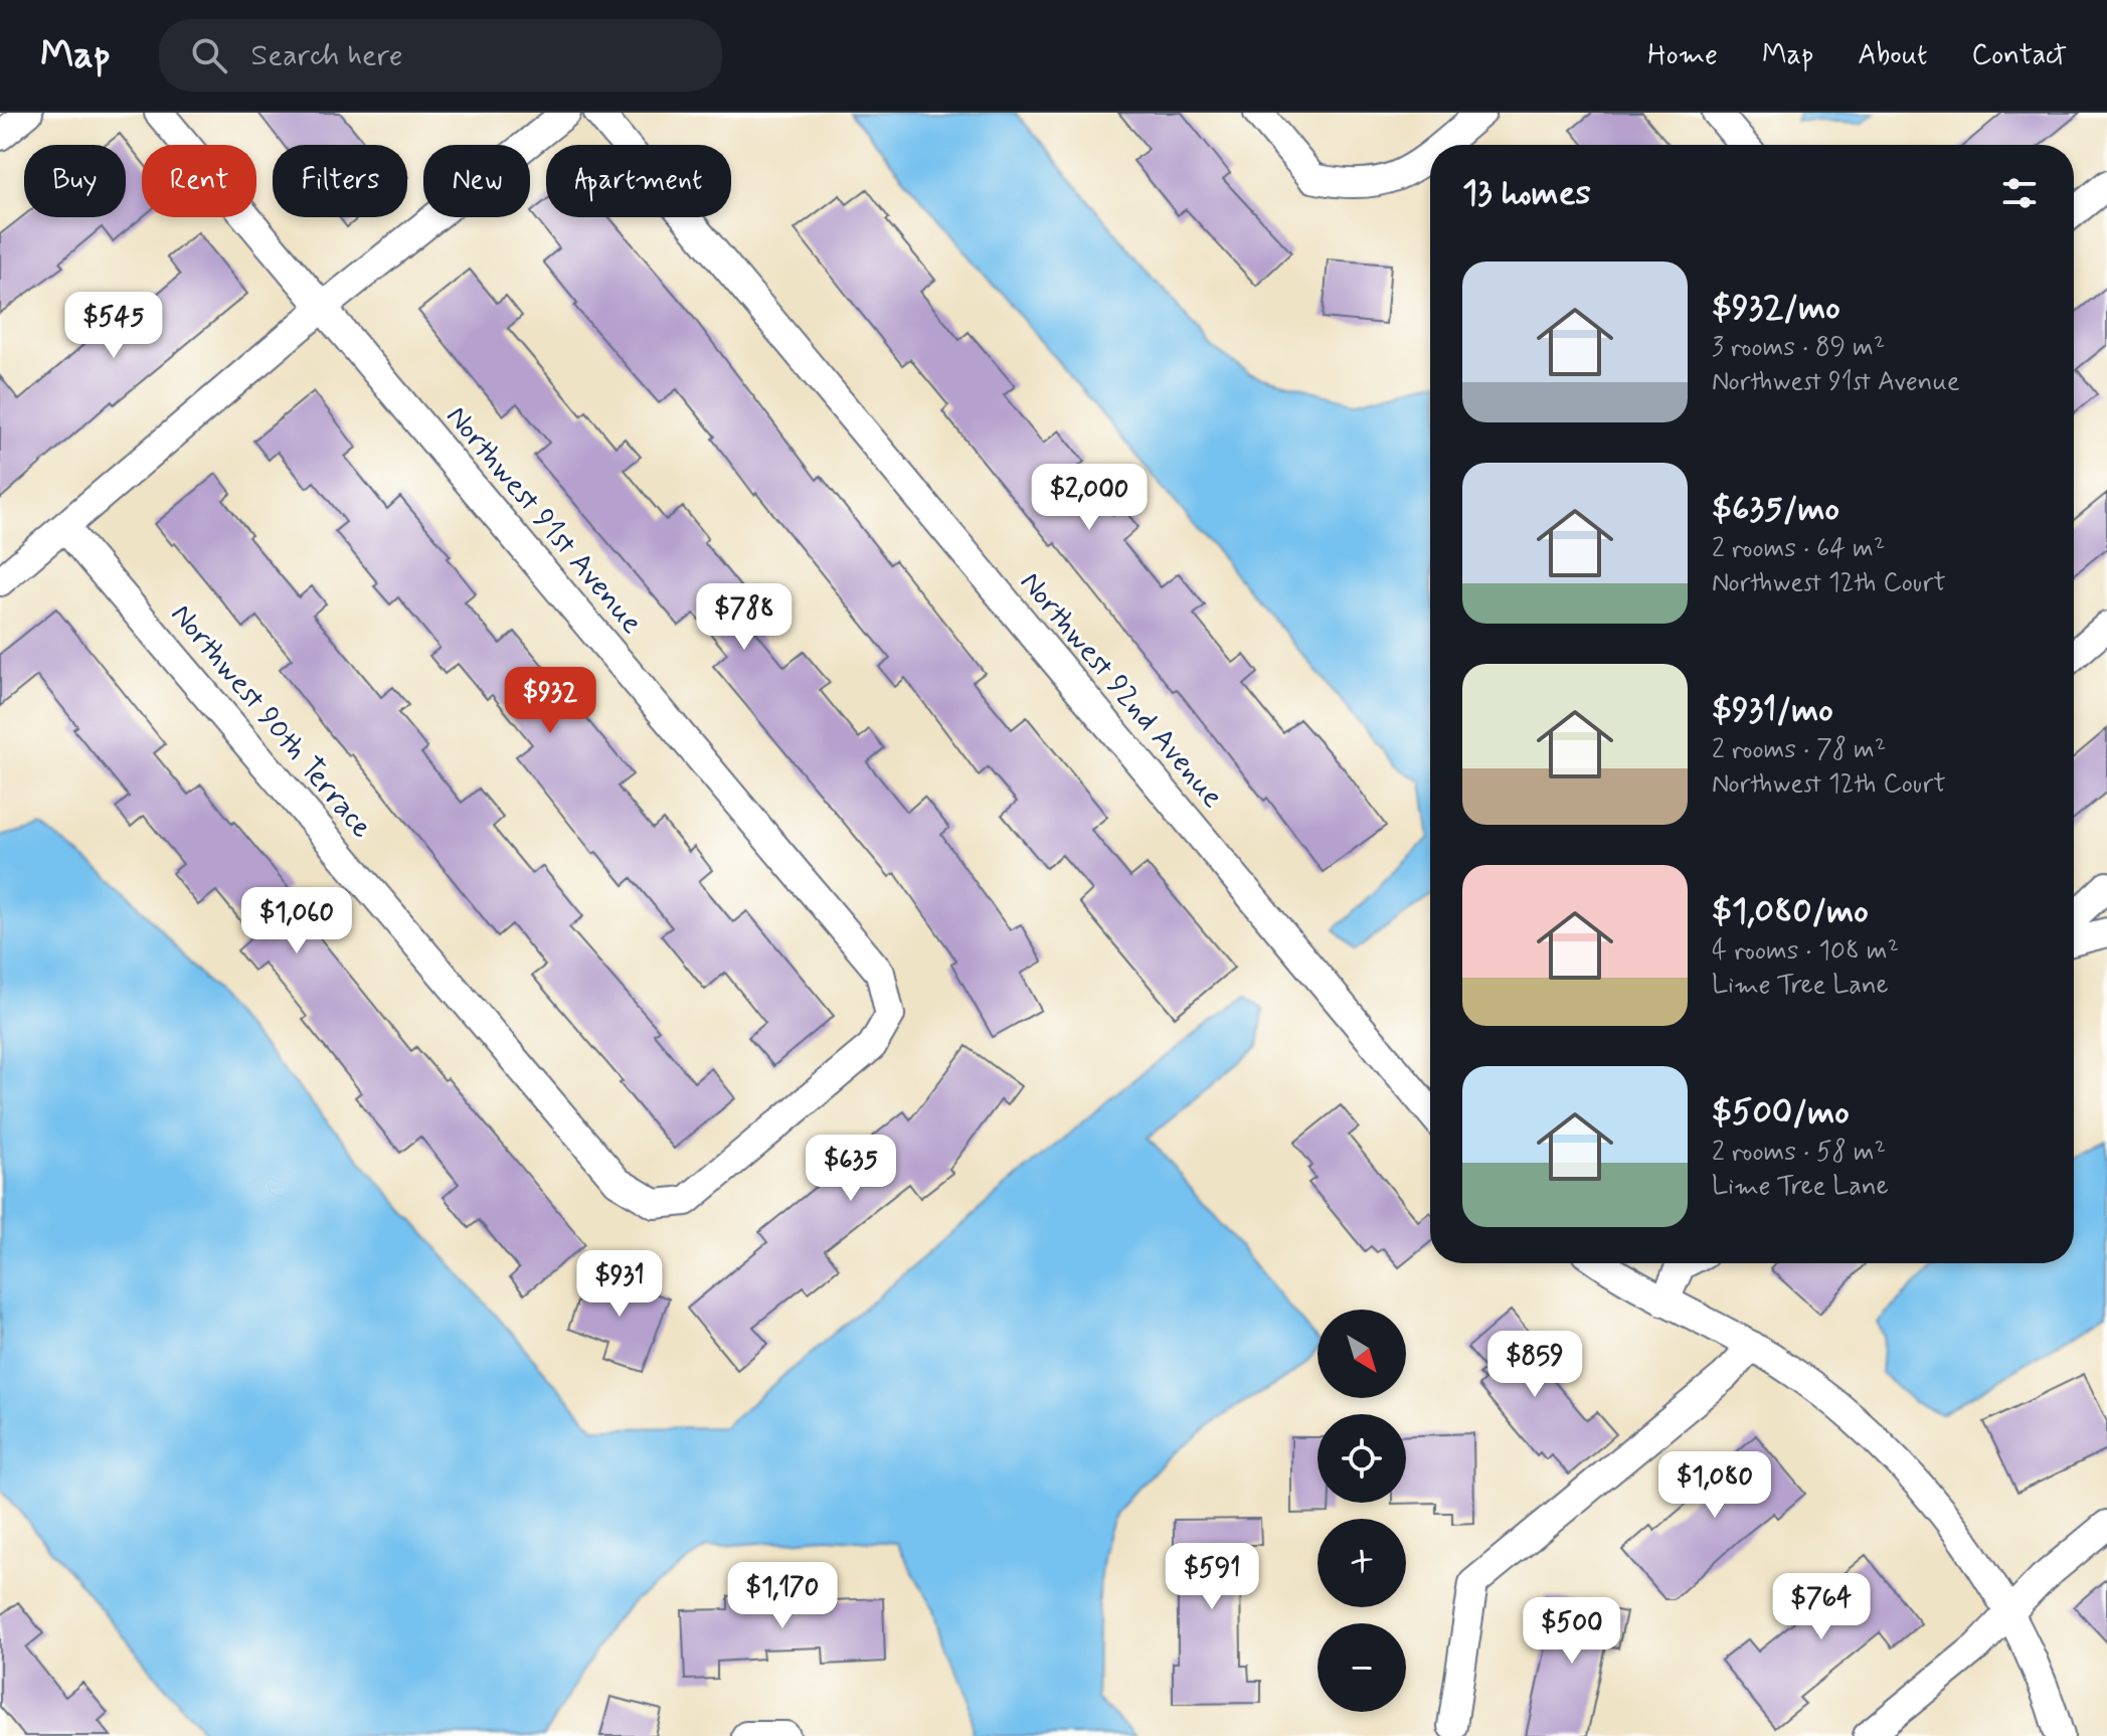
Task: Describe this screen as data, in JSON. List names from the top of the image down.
{
  "streets": {
    "street": ["Northwest 91st Avenue", "Northwest 92nd Avenue", "Northwest 90th Terrace"]
  },
  "crossings": [
    ["Northwest 91st Avenue", "Northwest 90th Terrace"]
  ],
  "north": "bottom right",
  "page": {
    "header": "Map",
    "search": "Search here",
    "nav": [
      "Home",
      "Map",
      "About",
      "Contact"
    ],
    "chip": [
      "Buy",
      "Rent",
      "Filters",
      "New",
      "Apartment"
    ],
    "heading": "13 homes",
    "list": [
      {
        "name": "$932/mo",
        "note": "3 rooms · 89 m² · Northwest 91st Avenue"
      },
      {
        "name": "$635/mo",
        "note": "2 rooms · 64 m² · Northwest 12th Court"
      },
      {
        "name": "$931/mo",
        "note": "2 rooms · 78 m² · Northwest 12th Court"
      },
      {
        "name": "$1,080/mo",
        "note": "4 rooms · 108 m² · Lime Tree Lane"
      },
      {
        "name": "$500/mo",
        "note": "2 rooms · 58 m² · Lime Tree Lane"
      }
    ],
    "price": [
      "$545",
      "$2,000",
      "$788",
      "$932",
      "$1,060",
      "$635",
      "$931",
      "$859",
      "$1,080",
      "$591",
      "$1,170",
      "$764",
      "$500"
    ],
    "map_buttons": ["+", "−"]
  }
}
